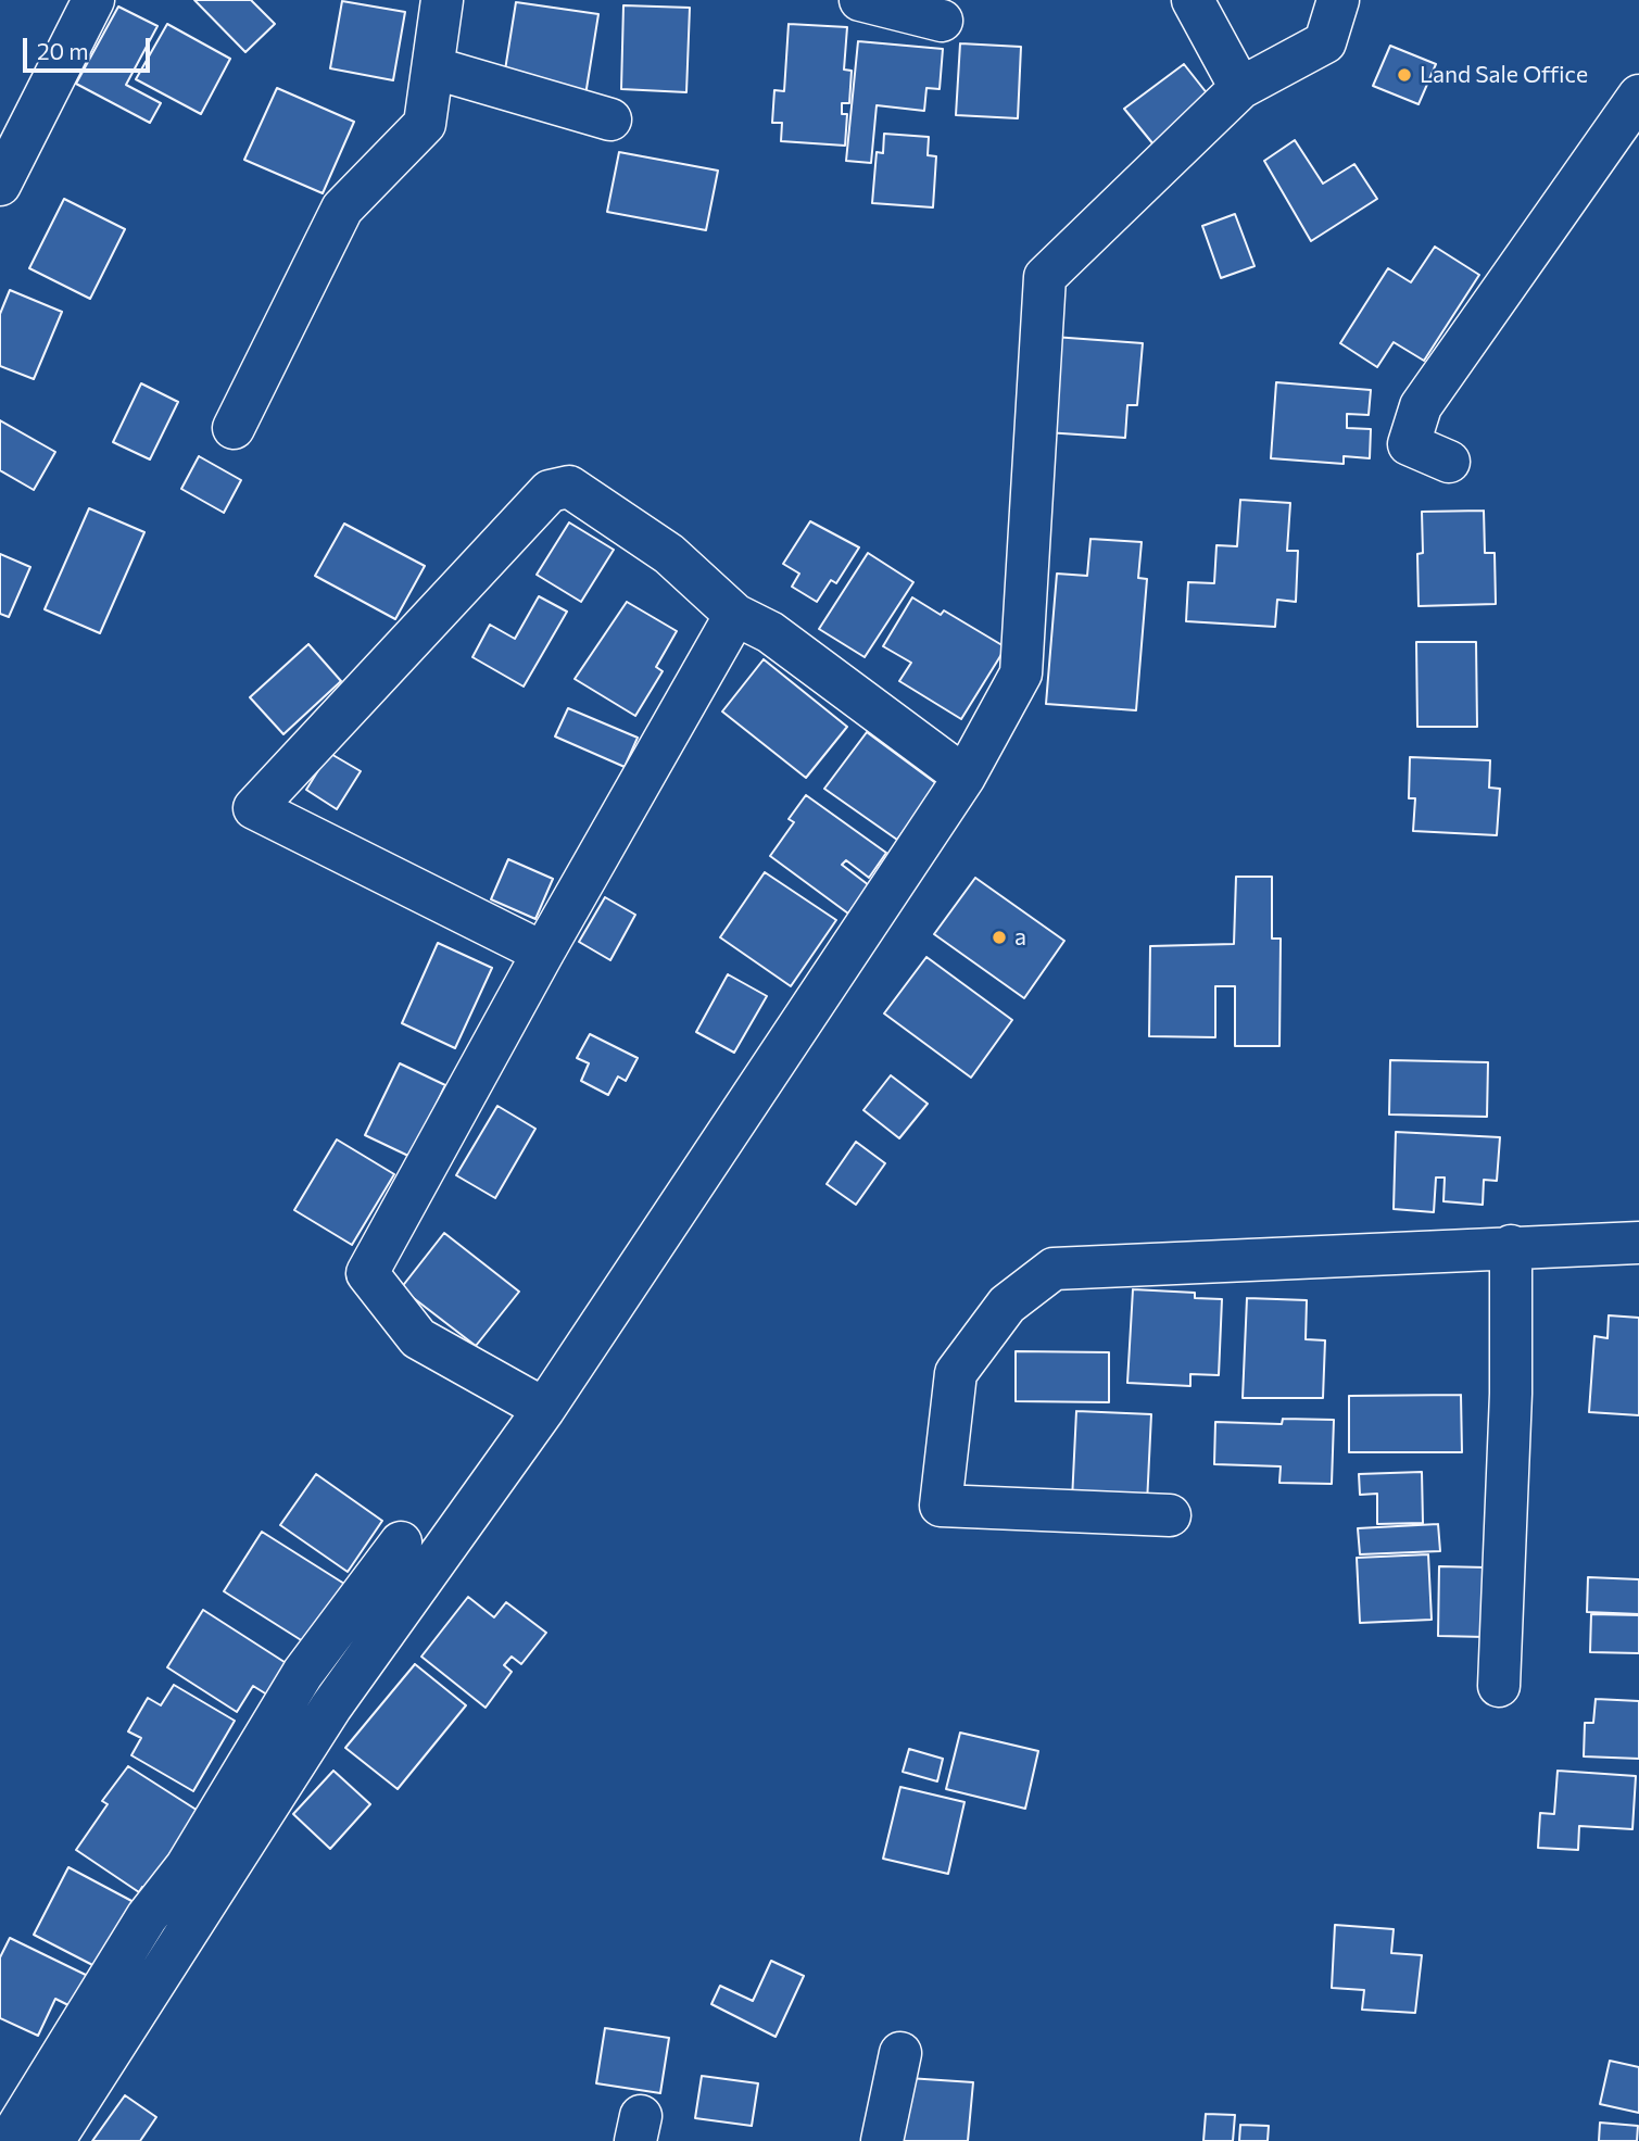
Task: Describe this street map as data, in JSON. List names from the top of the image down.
{
  "places": ["Land Sale Office", "a"],
  "scale_bar": "20 m"
}
